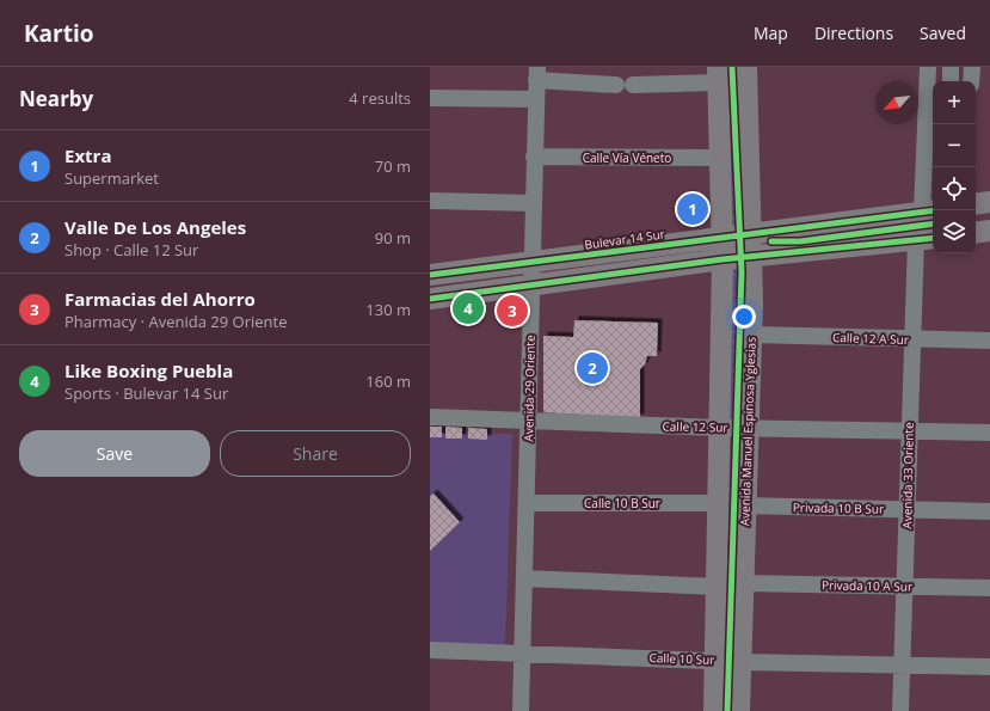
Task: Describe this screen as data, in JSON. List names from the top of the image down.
{
  "streets": {
    "main road": ["Bulevar 14 Sur", "Avenida Manuel Espinosa Yglesias"],
    "street": [
      "Calle Vía Véneto",
      "Calle 12 A Sur",
      "Avenida 29 Oriente",
      "Calle 12 Sur",
      "Avenida 33 Oriente",
      "Calle 10 B Sur",
      "Privada 10 B Sur",
      "Privada 10 A Sur",
      "Calle 10 Sur"
    ]
  },
  "crossings": [
    ["Calle Vía Véneto", "Avenida 29 Oriente"],
    ["Bulevar 14 Sur", "Avenida 29 Oriente"],
    ["Bulevar 14 Sur", "Avenida Manuel Espinosa Yglesias"],
    ["Calle 12 A Sur", "Avenida Manuel Espinosa Yglesias"],
    ["Calle 12 A Sur", "Avenida 33 Oriente"],
    ["Avenida 29 Oriente", "Calle 12 Sur"],
    ["Avenida 29 Oriente", "Calle 10 B Sur"],
    ["Avenida 29 Oriente", "Calle 10 Sur"],
    ["Calle 12 Sur", "Avenida Manuel Espinosa Yglesias"],
    ["Calle 12 Sur", "Avenida 33 Oriente"],
    ["Avenida Manuel Espinosa Yglesias", "Privada 10 B Sur"],
    ["Avenida Manuel Espinosa Yglesias", "Privada 10 A Sur"],
    ["Avenida Manuel Espinosa Yglesias", "Calle 10 Sur"],
    ["Avenida 33 Oriente", "Privada 10 B Sur"],
    ["Avenida 33 Oriente", "Privada 10 A Sur"],
    ["Avenida 33 Oriente", "Calle 10 Sur"]
  ],
  "north": "bottom left",
  "page": {
    "header": "Kartio",
    "nav": ["Map", "Directions", "Saved"],
    "heading": ["Nearby", "4 results"],
    "map_buttons": ["+", "−"],
    "list": [
      {
        "mark": "1",
        "name": "Extra",
        "note": "Supermarket",
        "value": "70 m"
      },
      {
        "mark": "2",
        "name": "Valle De Los Angeles",
        "note": "Shop · Calle 12 Sur",
        "value": "90 m"
      },
      {
        "mark": "3",
        "name": "Farmacias del Ahorro",
        "note": "Pharmacy · Avenida 29 Oriente",
        "value": "130 m"
      },
      {
        "mark": "4",
        "name": "Like Boxing Puebla",
        "note": "Sports · Bulevar 14 Sur",
        "value": "160 m"
      }
    ],
    "pins": [
      "1",
      "4",
      "3",
      "2"
    ],
    "buttons": ["Save", "Share"]
  }
}
